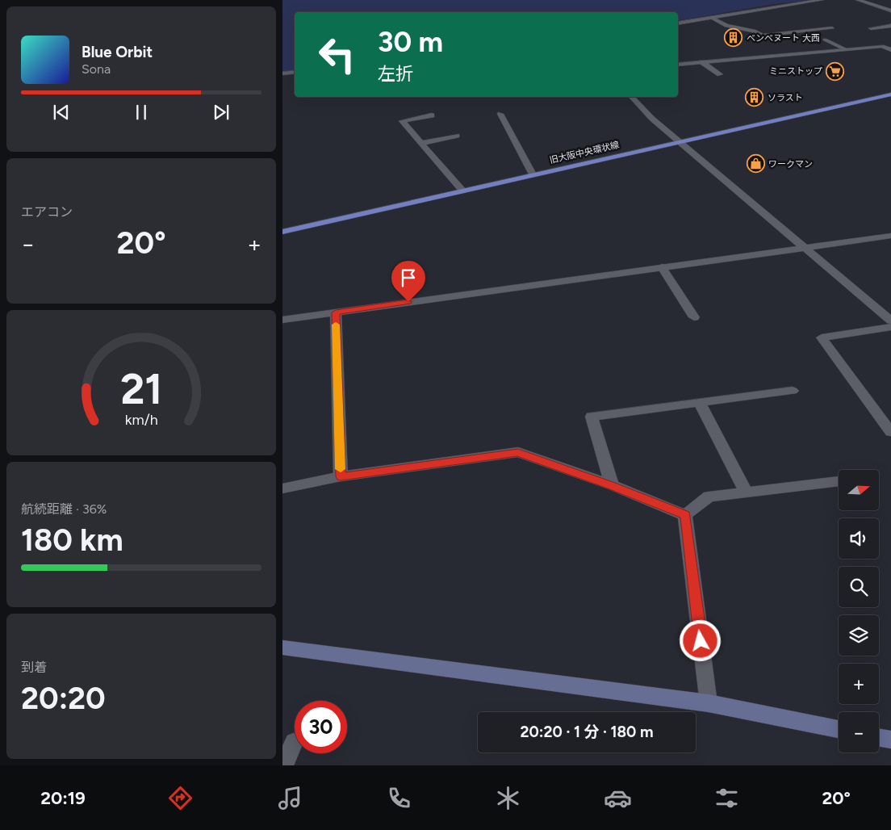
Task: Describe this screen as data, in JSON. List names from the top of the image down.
{
  "streets": {
    "main road": ["旧大阪中央環状線"]
  },
  "places": {
    "building": ["ベンベヌート 大西", "ソラスト"],
    "supermarket": ["ミニストップ"],
    "shop": ["ワークマン"]
  },
  "north": "right",
  "page": {
    "turn": ["30 m", "左折"],
    "song": ["Blue Orbit", "Sona"],
    "tile": [
      "エアコン",
      ["航続距離 · 36%", "180 km"],
      ["到着", "20:20"]
    ],
    "heat": ["−", "20°", "+"],
    "map_buttons": ["+", "−"],
    "limit": "30",
    "trip": "20:20 · 1 分 · 180 m",
    "tabs": ["20:19", "20°"],
    "gauge": ["21", "km/h"]
  }
}
